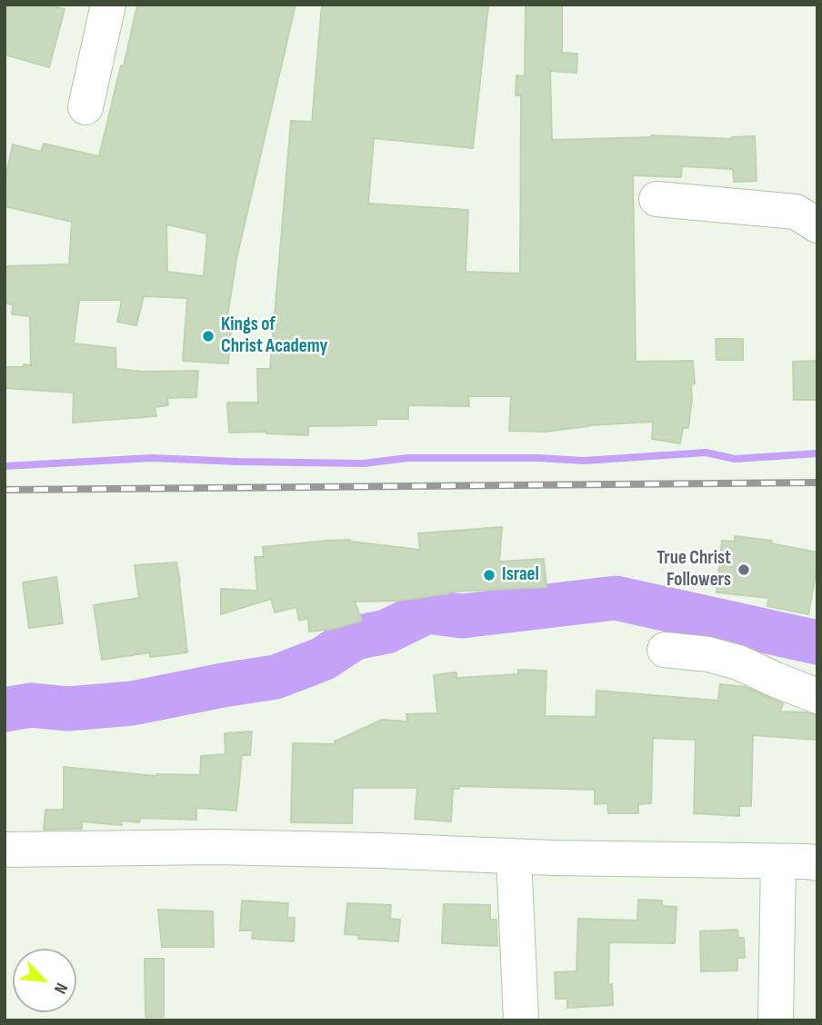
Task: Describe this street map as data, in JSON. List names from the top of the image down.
{
  "places": ["Kings of Christ Academy", "True Christ Followers", "Israel"],
  "north": "bottom right"
}
